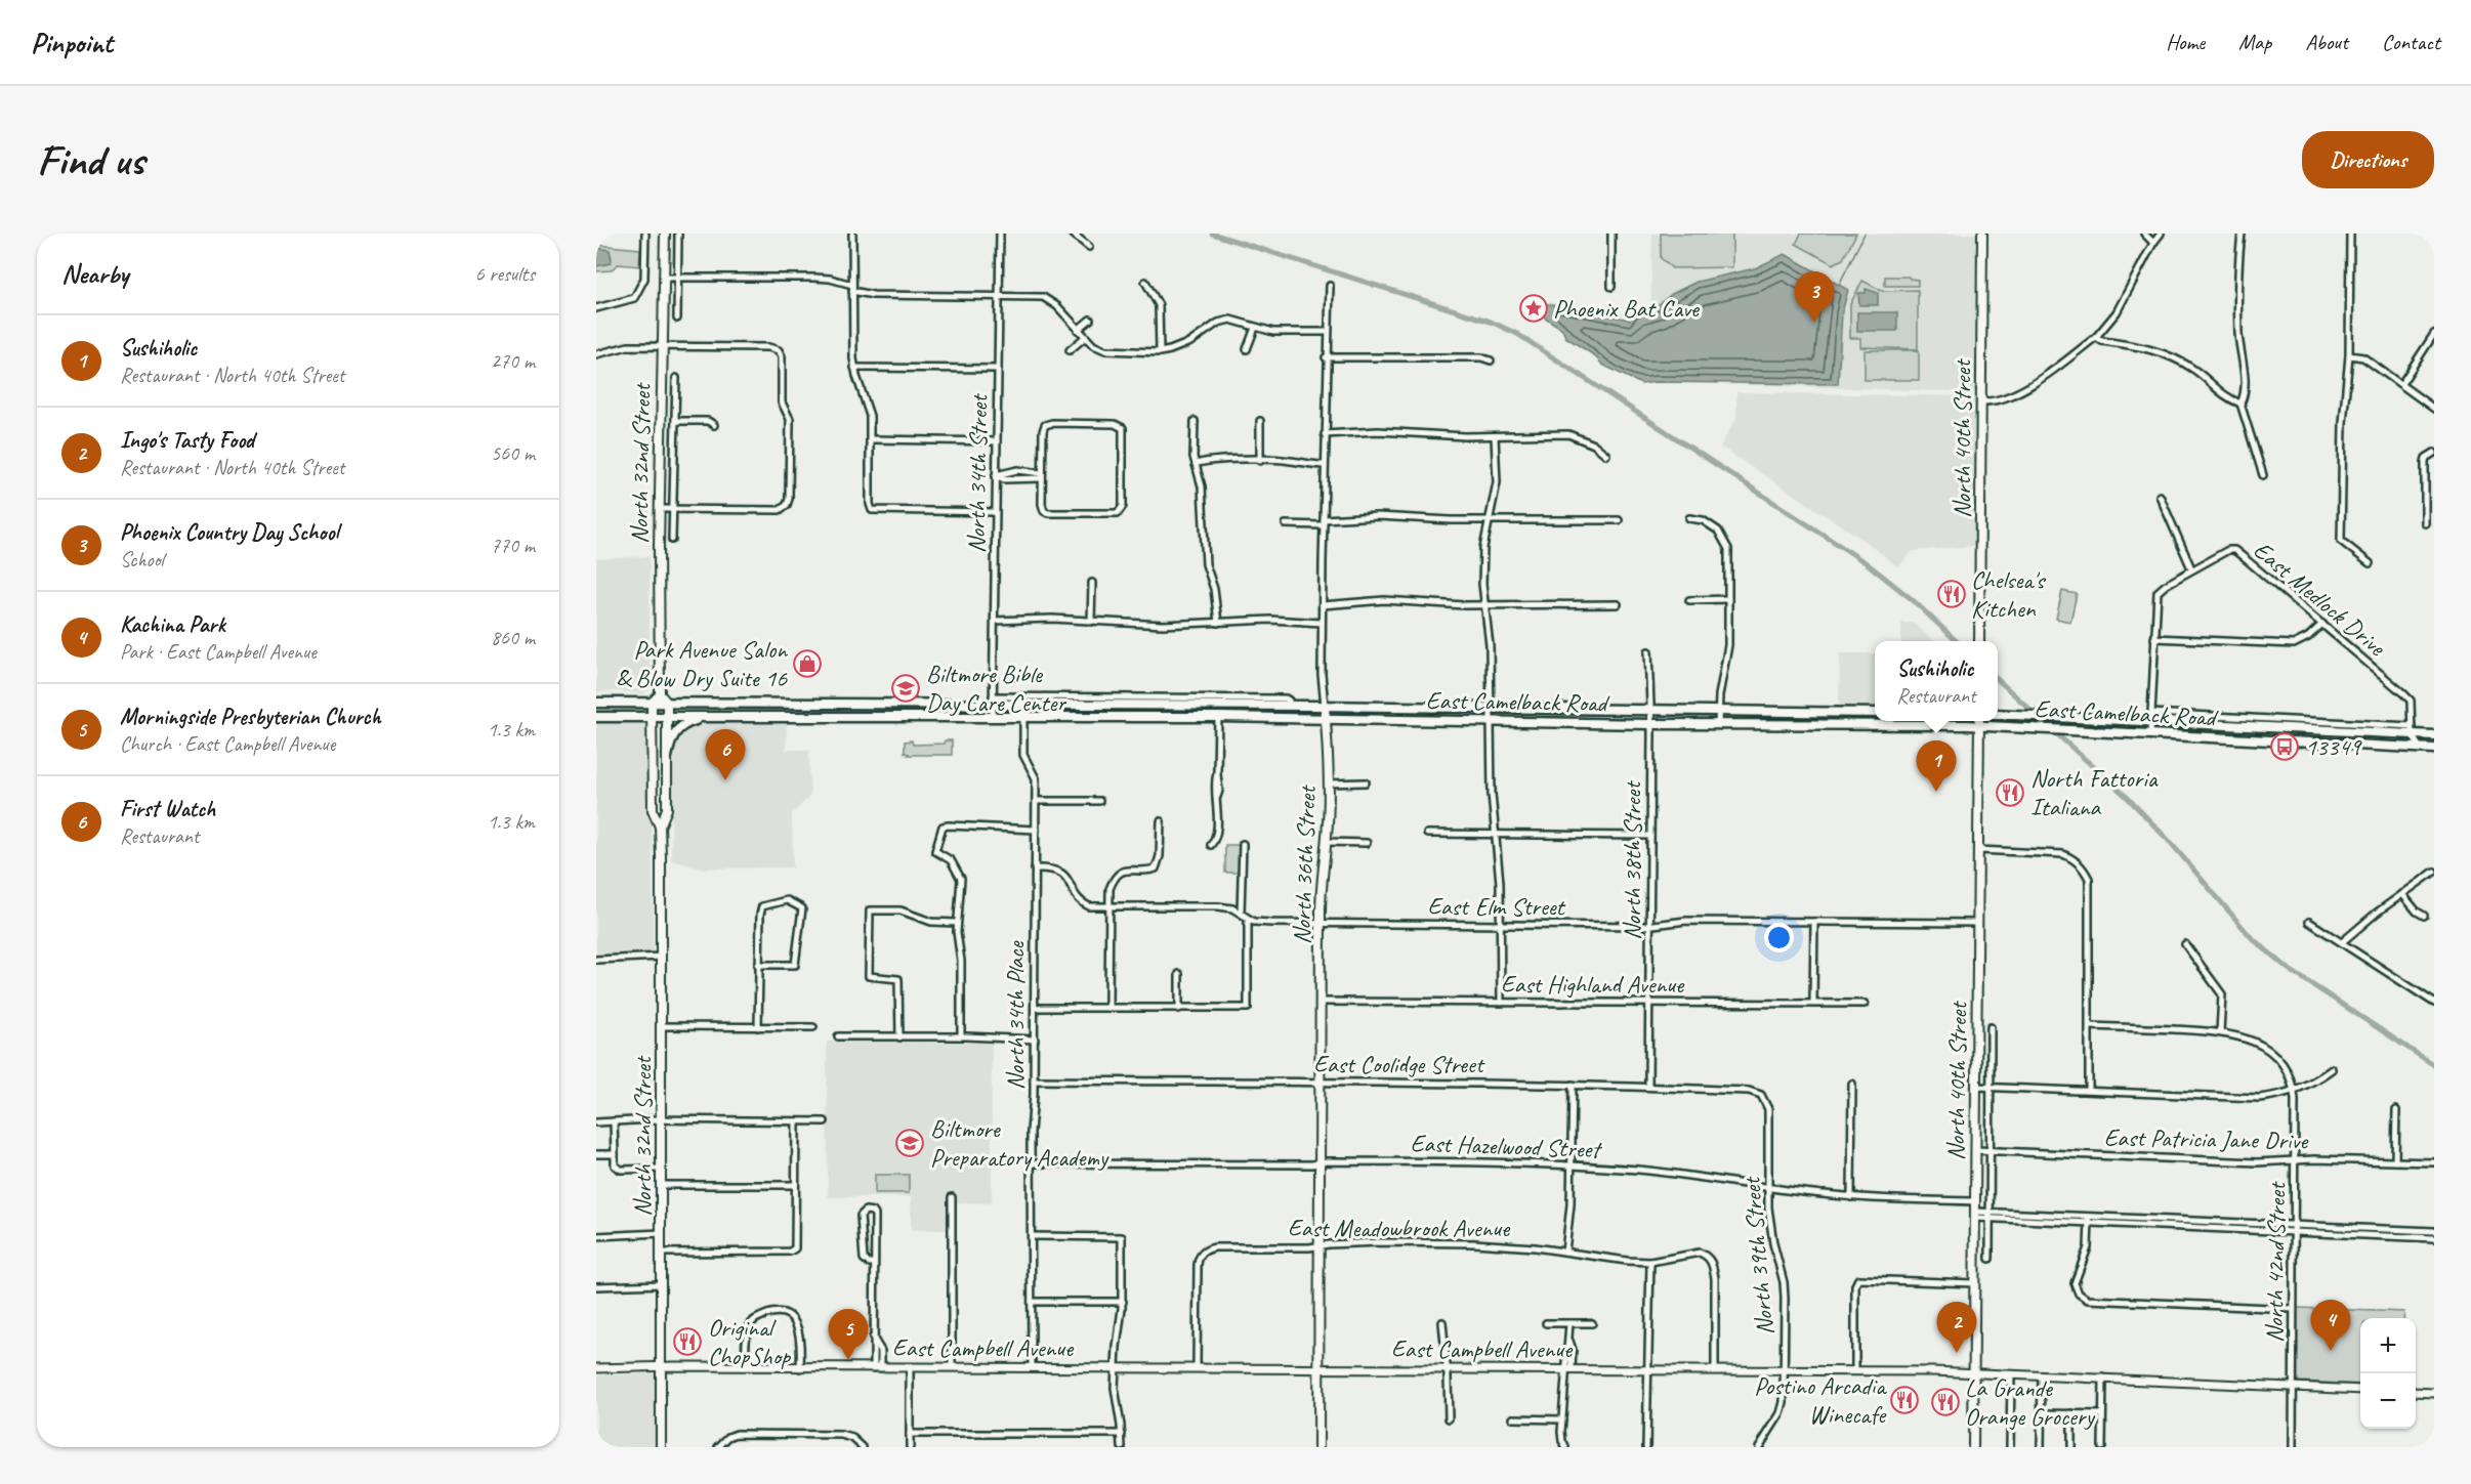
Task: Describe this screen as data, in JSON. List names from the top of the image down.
{
  "streets": {
    "main road": [
      "North 40th Street",
      "North 32nd Street",
      "East Camelback Road",
      "North 36th Street"
    ],
    "street": [
      "North 34th Street",
      "East Medlock Drive",
      "North 38th Street",
      "East Elm Street",
      "East Highland Avenue",
      "North 34th Place",
      "East Coolidge Street",
      "East Patricia Jane Drive",
      "East Hazelwood Street",
      "East Meadowbrook Avenue",
      "North 39th Street",
      "North 42nd Street",
      "East Campbell Avenue"
    ]
  },
  "crossings": [
    ["North 40th Street", "East Camelback Road"],
    ["North 40th Street", "East Elm Street"],
    ["North 40th Street", "East Patricia Jane Drive"],
    ["North 40th Street", "East Hazelwood Street"],
    ["North 40th Street", "East Campbell Avenue"],
    ["North 32nd Street", "East Camelback Road"],
    ["North 32nd Street", "East Campbell Avenue"],
    ["North 34th Street", "East Camelback Road"],
    ["East Medlock Drive", "East Camelback Road"],
    ["East Camelback Road", "North 38th Street"],
    ["East Camelback Road", "North 36th Street"],
    ["East Camelback Road", "North 34th Place"],
    ["North 38th Street", "East Elm Street"],
    ["North 38th Street", "East Highland Avenue"],
    ["North 38th Street", "East Coolidge Street"],
    ["North 36th Street", "East Elm Street"],
    ["North 36th Street", "East Highland Avenue"],
    ["North 36th Street", "East Coolidge Street"],
    ["North 36th Street", "East Hazelwood Street"],
    ["North 36th Street", "East Meadowbrook Avenue"],
    ["North 36th Street", "East Campbell Avenue"],
    ["North 34th Place", "East Coolidge Street"],
    ["North 34th Place", "East Hazelwood Street"],
    ["North 34th Place", "East Campbell Avenue"],
    ["East Coolidge Street", "North 39th Street"],
    ["East Patricia Jane Drive", "North 42nd Street"],
    ["East Hazelwood Street", "North 39th Street"],
    ["East Meadowbrook Avenue", "East Campbell Avenue"],
    ["North 39th Street", "East Campbell Avenue"],
    ["North 42nd Street", "East Campbell Avenue"]
  ],
  "places": {
    "place": ["Phoenix Bat Cave"],
    "restaurant": [
      "Chelsea's Kitchen",
      "North Fattoria Italiana",
      "Original ChopShop",
      "Postino Arcadia Winecafe",
      "La Grande Orange Grocery"
    ],
    "shop": ["Park Avenue Salon & Blow Dry Suite 16"],
    "school or university": ["Biltmore Bible Day Care Center", "Biltmore Preparatory Academy"],
    "bus stop": ["13349"]
  },
  "page": {
    "header": "Pinpoint",
    "nav": [
      "Home",
      "Map",
      "About",
      "Contact"
    ],
    "buttons": "Directions",
    "title": "Find us",
    "heading": ["Nearby", "6 results"],
    "pins": [
      "3",
      "6",
      "1",
      "4",
      "2",
      "5"
    ],
    "list": [
      {
        "mark": "1",
        "name": "Sushiholic",
        "note": "Restaurant · North 40th Street",
        "value": "270 m"
      },
      {
        "mark": "2",
        "name": "Ingo's Tasty Food",
        "note": "Restaurant · North 40th Street",
        "value": "560 m"
      },
      {
        "mark": "3",
        "name": "Phoenix Country Day School",
        "note": "School",
        "value": "770 m"
      },
      {
        "mark": "4",
        "name": "Kachina Park",
        "note": "Park · East Campbell Avenue",
        "value": "860 m"
      },
      {
        "mark": "5",
        "name": "Morningside Presbyterian Church",
        "note": "Church · East Campbell Avenue",
        "value": "1.3 km"
      },
      {
        "mark": "6",
        "name": "First Watch",
        "note": "Restaurant",
        "value": "1.3 km"
      }
    ],
    "popup": ["Sushiholic", "Restaurant"],
    "map_buttons": ["+", "−"]
  }
}
